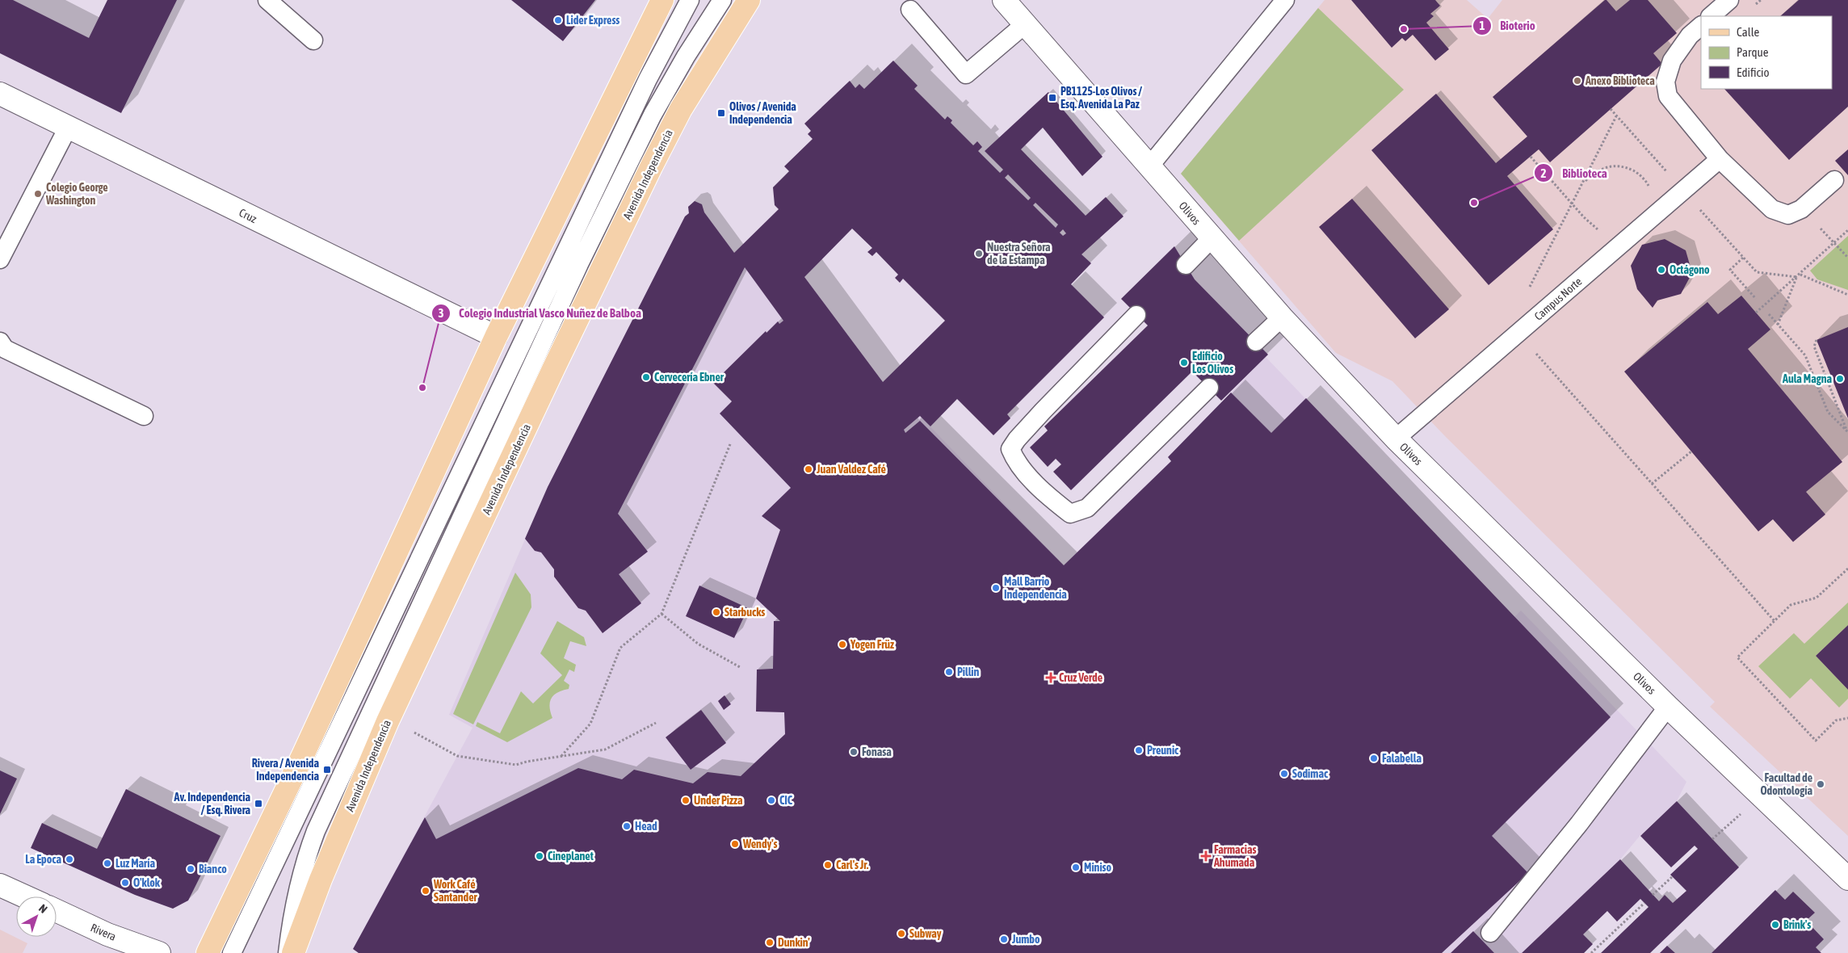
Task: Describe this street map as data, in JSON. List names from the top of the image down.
{
  "streets": {
    "main road": ["Avenida Independencia"],
    "street": ["Olivos", "Cruz", "Rivera"],
    "lane": ["Campus Norte"]
  },
  "crossings": [
    ["Olivos", "Campus Norte"]
  ],
  "places": {
    "other": [
      "Lider Express",
      "Bioterio",
      "Anexo Biblioteca",
      "Colegio George Washington",
      "Biblioteca",
      "Nuestra Señora de la Estampa",
      "Octágono",
      "Edificio Los Olivos",
      "Cervecería Ebner",
      "Aula Magna",
      "Colegio Industrial Vasco Nuñez de Balboa",
      "Juan Valdez Café",
      "Mall Barrio Independencia",
      "Starbucks",
      "Yogen Früz",
      "Pillin",
      "Preunic",
      "Fonasa",
      "Falabella",
      "Sodimac",
      "Facultad de Odontología",
      "Under Pizza",
      "CIC",
      "Head",
      "Wendy's",
      "Cineplanet",
      "La Epoca",
      "Luz María",
      "Carl's Jr.",
      "Miniso",
      "Bianco",
      "O'klok",
      "Work Café Santander",
      "Brink's",
      "Subway",
      "Jumbo",
      "Dunkin'"
    ],
    "transit": [
      "PB1125-Los Olivos / Esq. Avenida La Paz",
      "Olivos / Avenida Independencia",
      "Rivera / Avenida Independencia",
      "Av. Independencia / Esq. Rivera"
    ],
    "health": ["Cruz Verde", "Farmacias Ahumada"]
  },
  "legend": ["Calle", "Parque", "Edificio"],
  "north": "top right"
}
